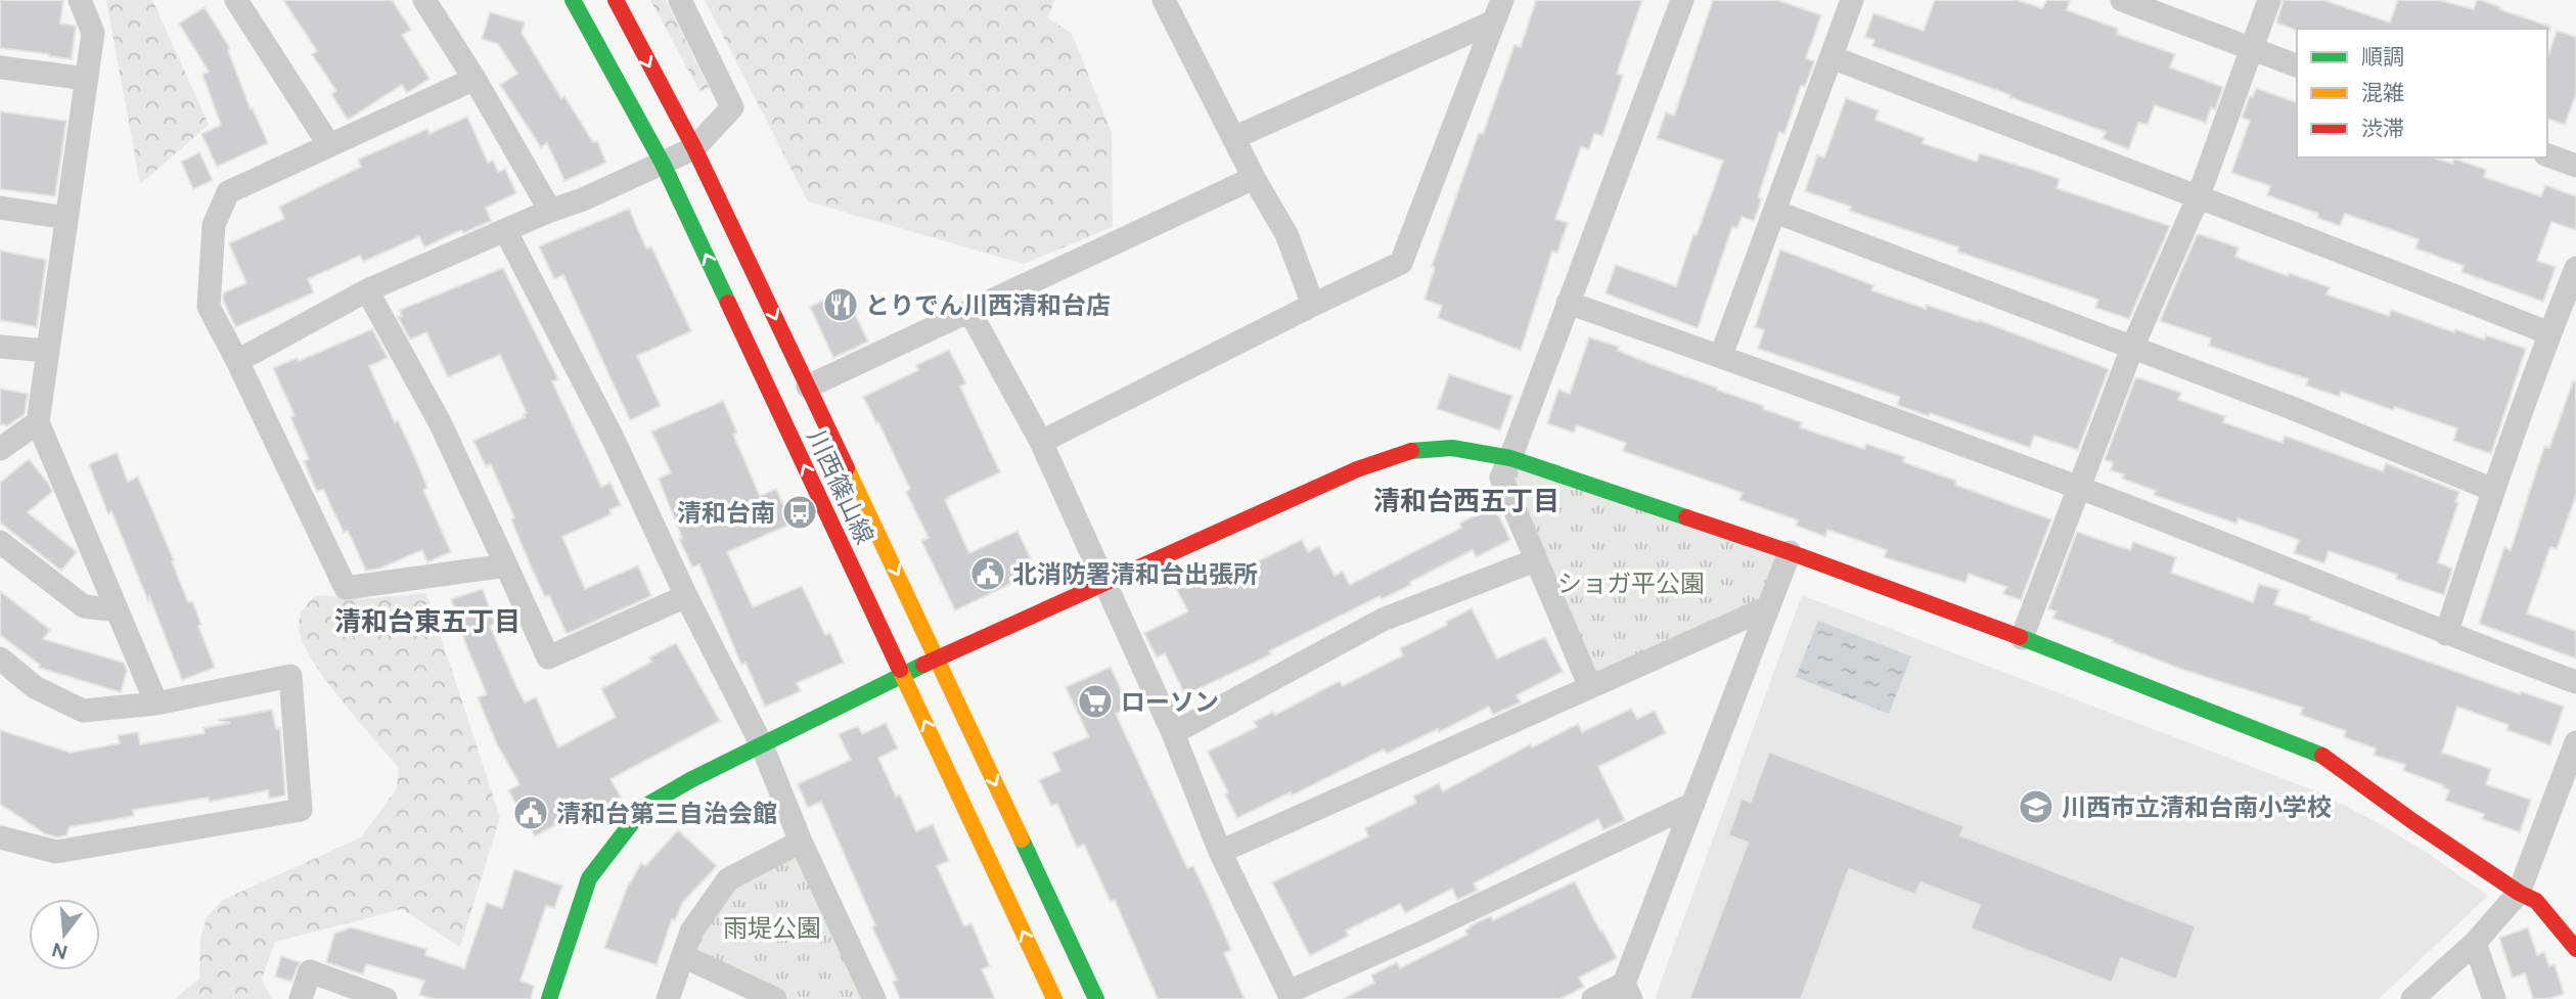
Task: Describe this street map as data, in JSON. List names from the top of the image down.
{
  "streets": {
    "street": ["川西篠山線"]
  },
  "districts": ["清和台西五丁目", "清和台東五丁目"],
  "parks": ["ショガ平公園", "雨堤公園"],
  "places": {
    "restaurant": ["とりでん川西清和台店"],
    "bus stop": ["清和台南"],
    "public building": ["北消防署清和台出張所", "清和台第三自治会館"],
    "supermarket": ["ローソン"],
    "school or university": ["川西市立清和台南小学校"]
  },
  "legend": ["順調", "混雑", "渋滞"],
  "north": "bottom"
}
